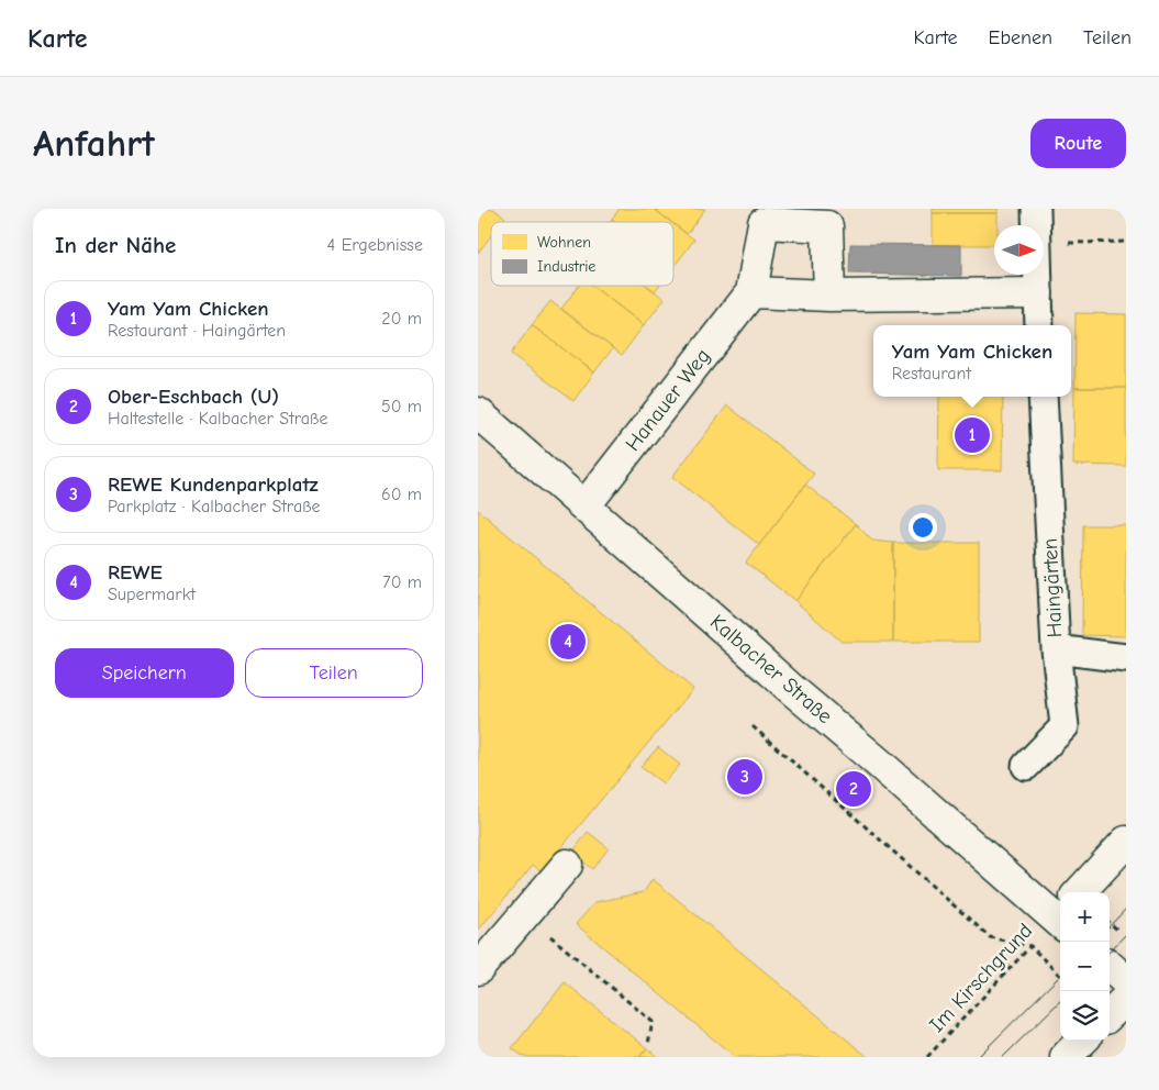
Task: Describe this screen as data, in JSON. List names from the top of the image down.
{
  "streets": {
    "street": ["Hanauer Weg", "Haingärten", "Kalbacher Straße"],
    "path": ["Im Kirschgrund"]
  },
  "crossings": [
    ["Hanauer Weg", "Kalbacher Straße"]
  ],
  "legend": ["Wohnen", "Industrie"],
  "north": "right",
  "page": {
    "header": "Karte",
    "nav": ["Karte", "Ebenen", "Teilen"],
    "buttons": [
      "Route",
      ["Speichern", "Teilen"]
    ],
    "title": "Anfahrt",
    "heading": ["In der Nähe", "4 Ergebnisse"],
    "list": [
      {
        "mark": "1",
        "name": "Yam Yam Chicken",
        "note": "Restaurant · Haingärten",
        "value": "20 m"
      },
      {
        "mark": "2",
        "name": "Ober-Eschbach (U)",
        "note": "Haltestelle · Kalbacher Straße",
        "value": "50 m"
      },
      {
        "mark": "3",
        "name": "REWE Kundenparkplatz",
        "note": "Parkplatz · Kalbacher Straße",
        "value": "60 m"
      },
      {
        "mark": "4",
        "name": "REWE",
        "note": "Supermarkt",
        "value": "70 m"
      }
    ],
    "popup": ["Yam Yam Chicken", "Restaurant"],
    "pins": [
      "1",
      "4",
      "3",
      "2"
    ],
    "map_buttons": ["+", "−"]
  }
}
